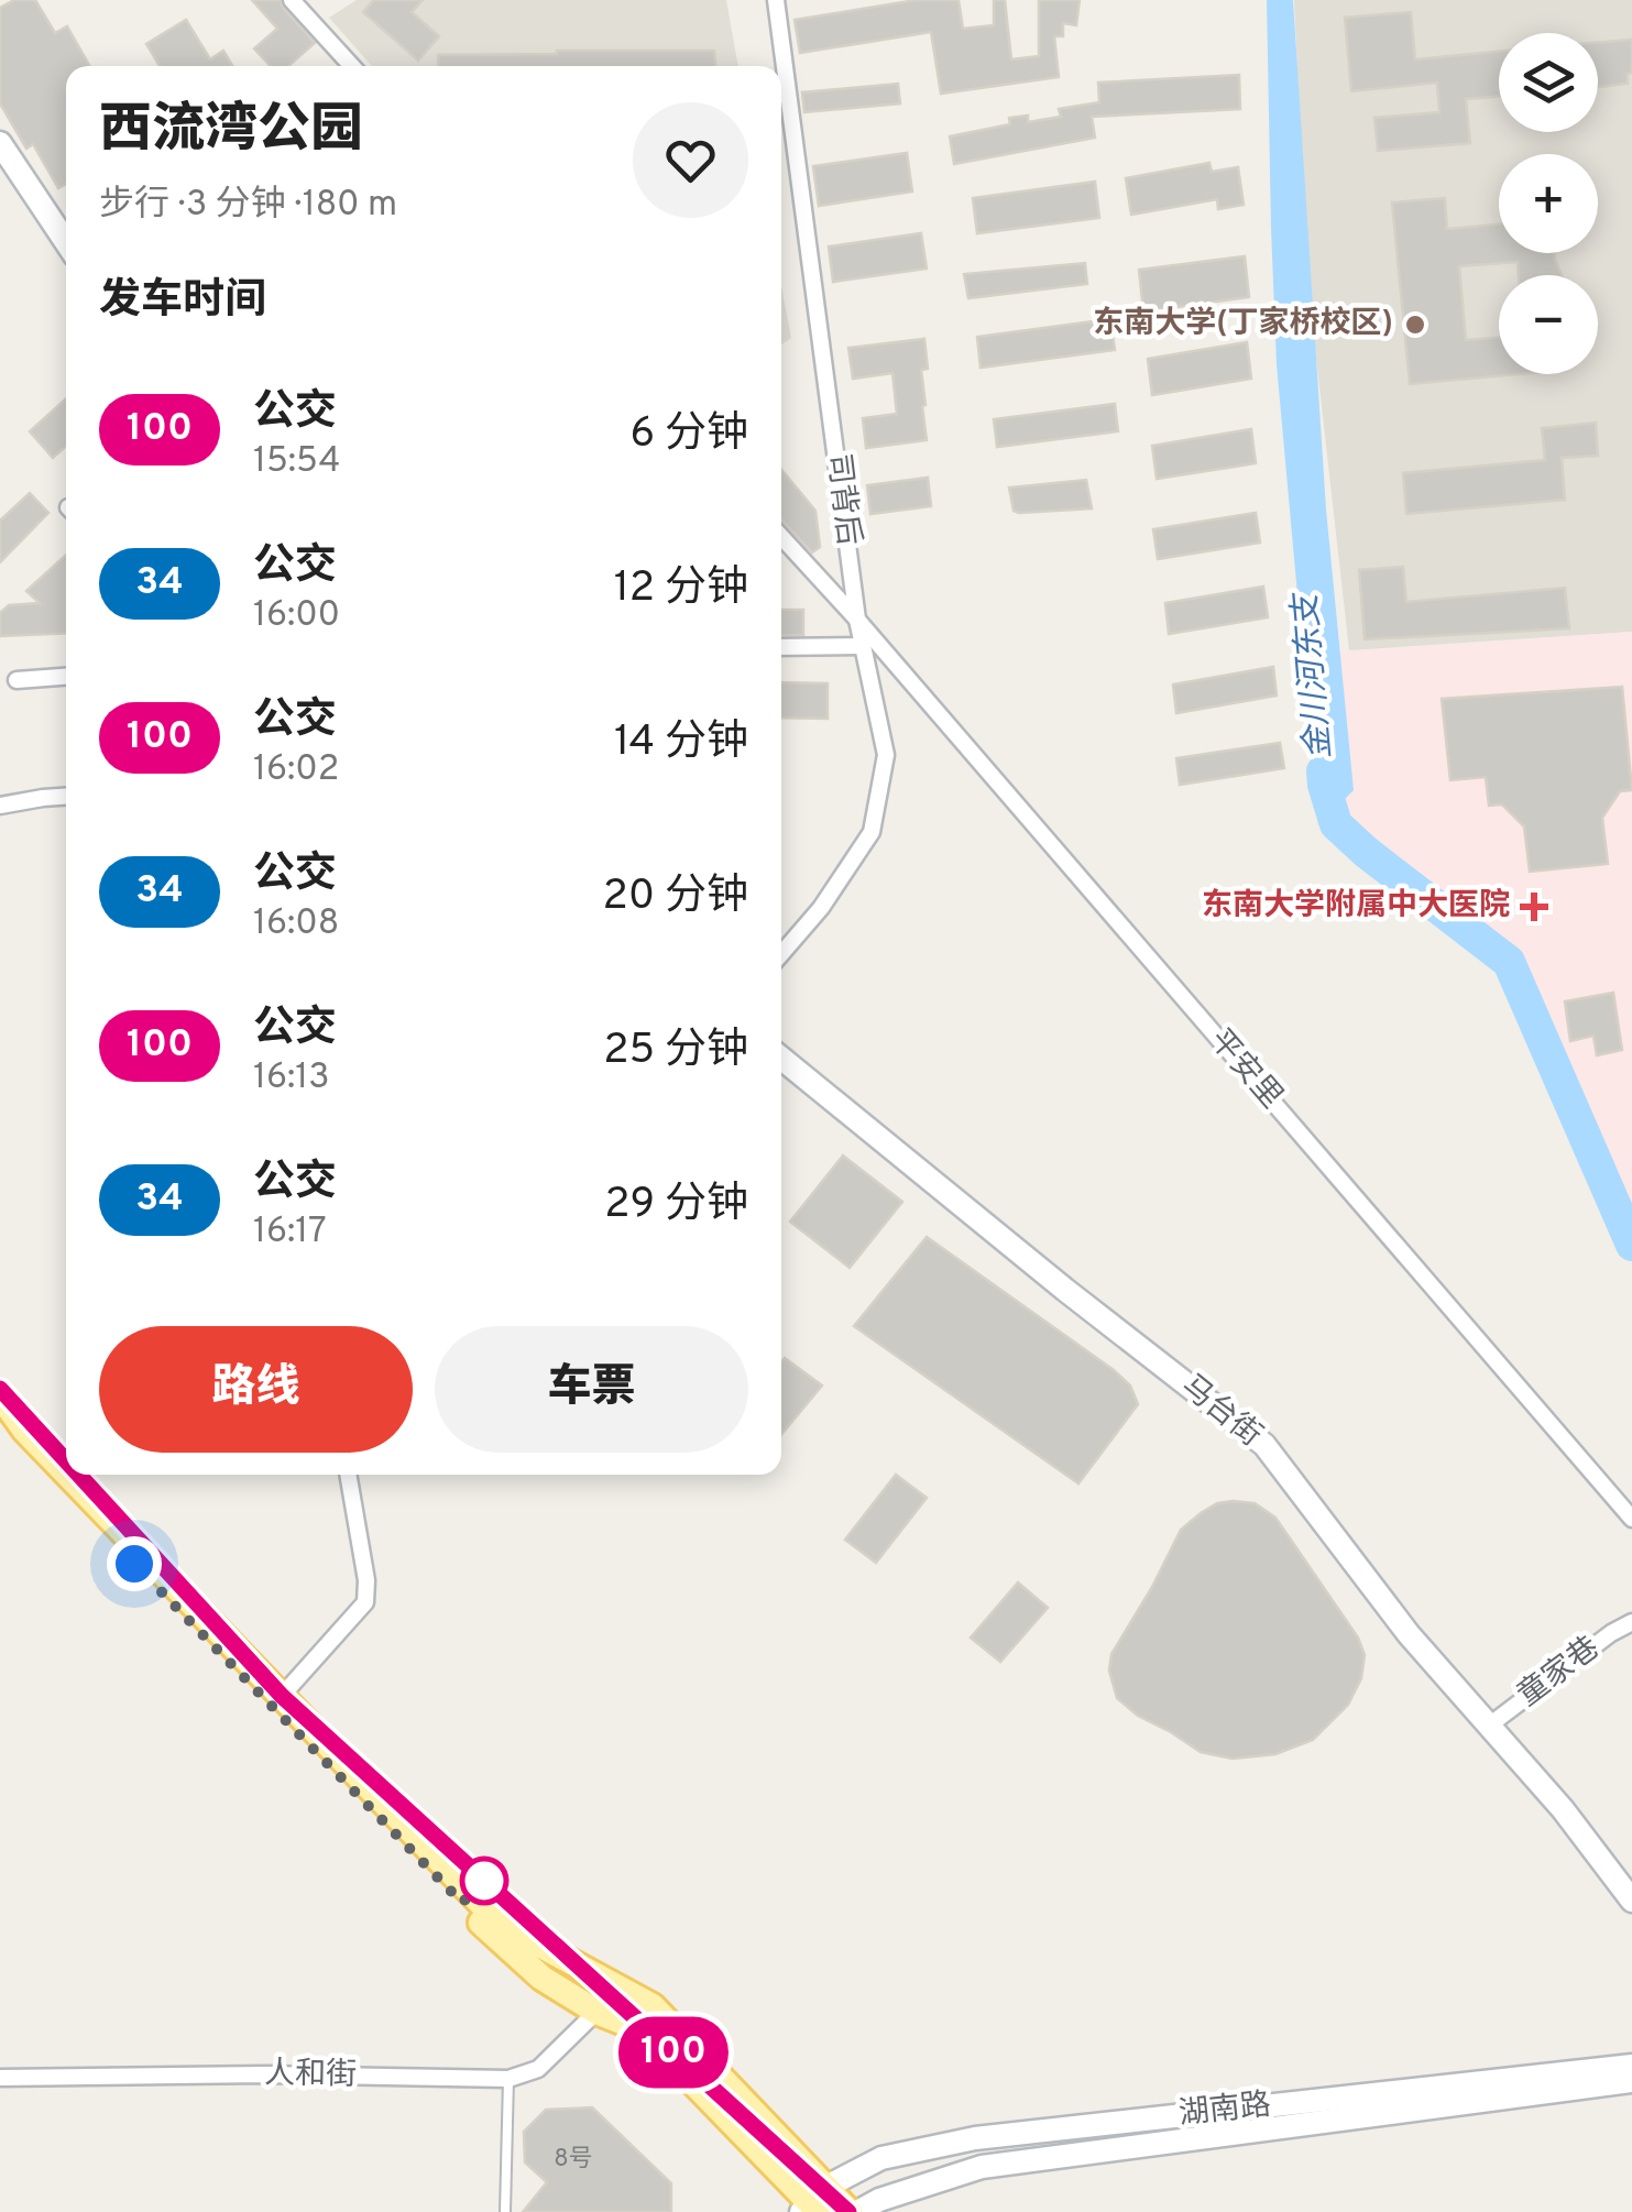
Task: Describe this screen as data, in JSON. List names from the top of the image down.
{
  "streets": {
    "main road": ["马台街", "湖南路"],
    "street": [
      "司背后",
      "平安里",
      "童家巷",
      "人和街"
    ]
  },
  "crossings": [
    ["司背后", "平安里"],
    ["马台街", "童家巷"]
  ],
  "water": ["金川河东支"],
  "places": {
    "other": ["东南大学(丁家桥校区)"],
    "health": ["东南大学附属中大医院"]
  },
  "lines": ["bus line 100"],
  "house_numbers": ["8号"],
  "page": {
    "on_map": "100",
    "map_buttons": ["+", "−"],
    "heading": [
      ["西流湾公园", "步行 · 3 分钟 · 180 m"],
      "发车时间"
    ],
    "list": [
      {
        "mark": "100",
        "name": "公交",
        "note": "15:54",
        "value": "6 分钟"
      },
      {
        "mark": "34",
        "name": "公交",
        "note": "16:00",
        "value": "12 分钟"
      },
      {
        "mark": "100",
        "name": "公交",
        "note": "16:02",
        "value": "14 分钟"
      },
      {
        "mark": "34",
        "name": "公交",
        "note": "16:08",
        "value": "20 分钟"
      },
      {
        "mark": "100",
        "name": "公交",
        "note": "16:13",
        "value": "25 分钟"
      },
      {
        "mark": "34",
        "name": "公交",
        "note": "16:17",
        "value": "29 分钟"
      }
    ],
    "buttons": ["路线", "车票"]
  }
}
